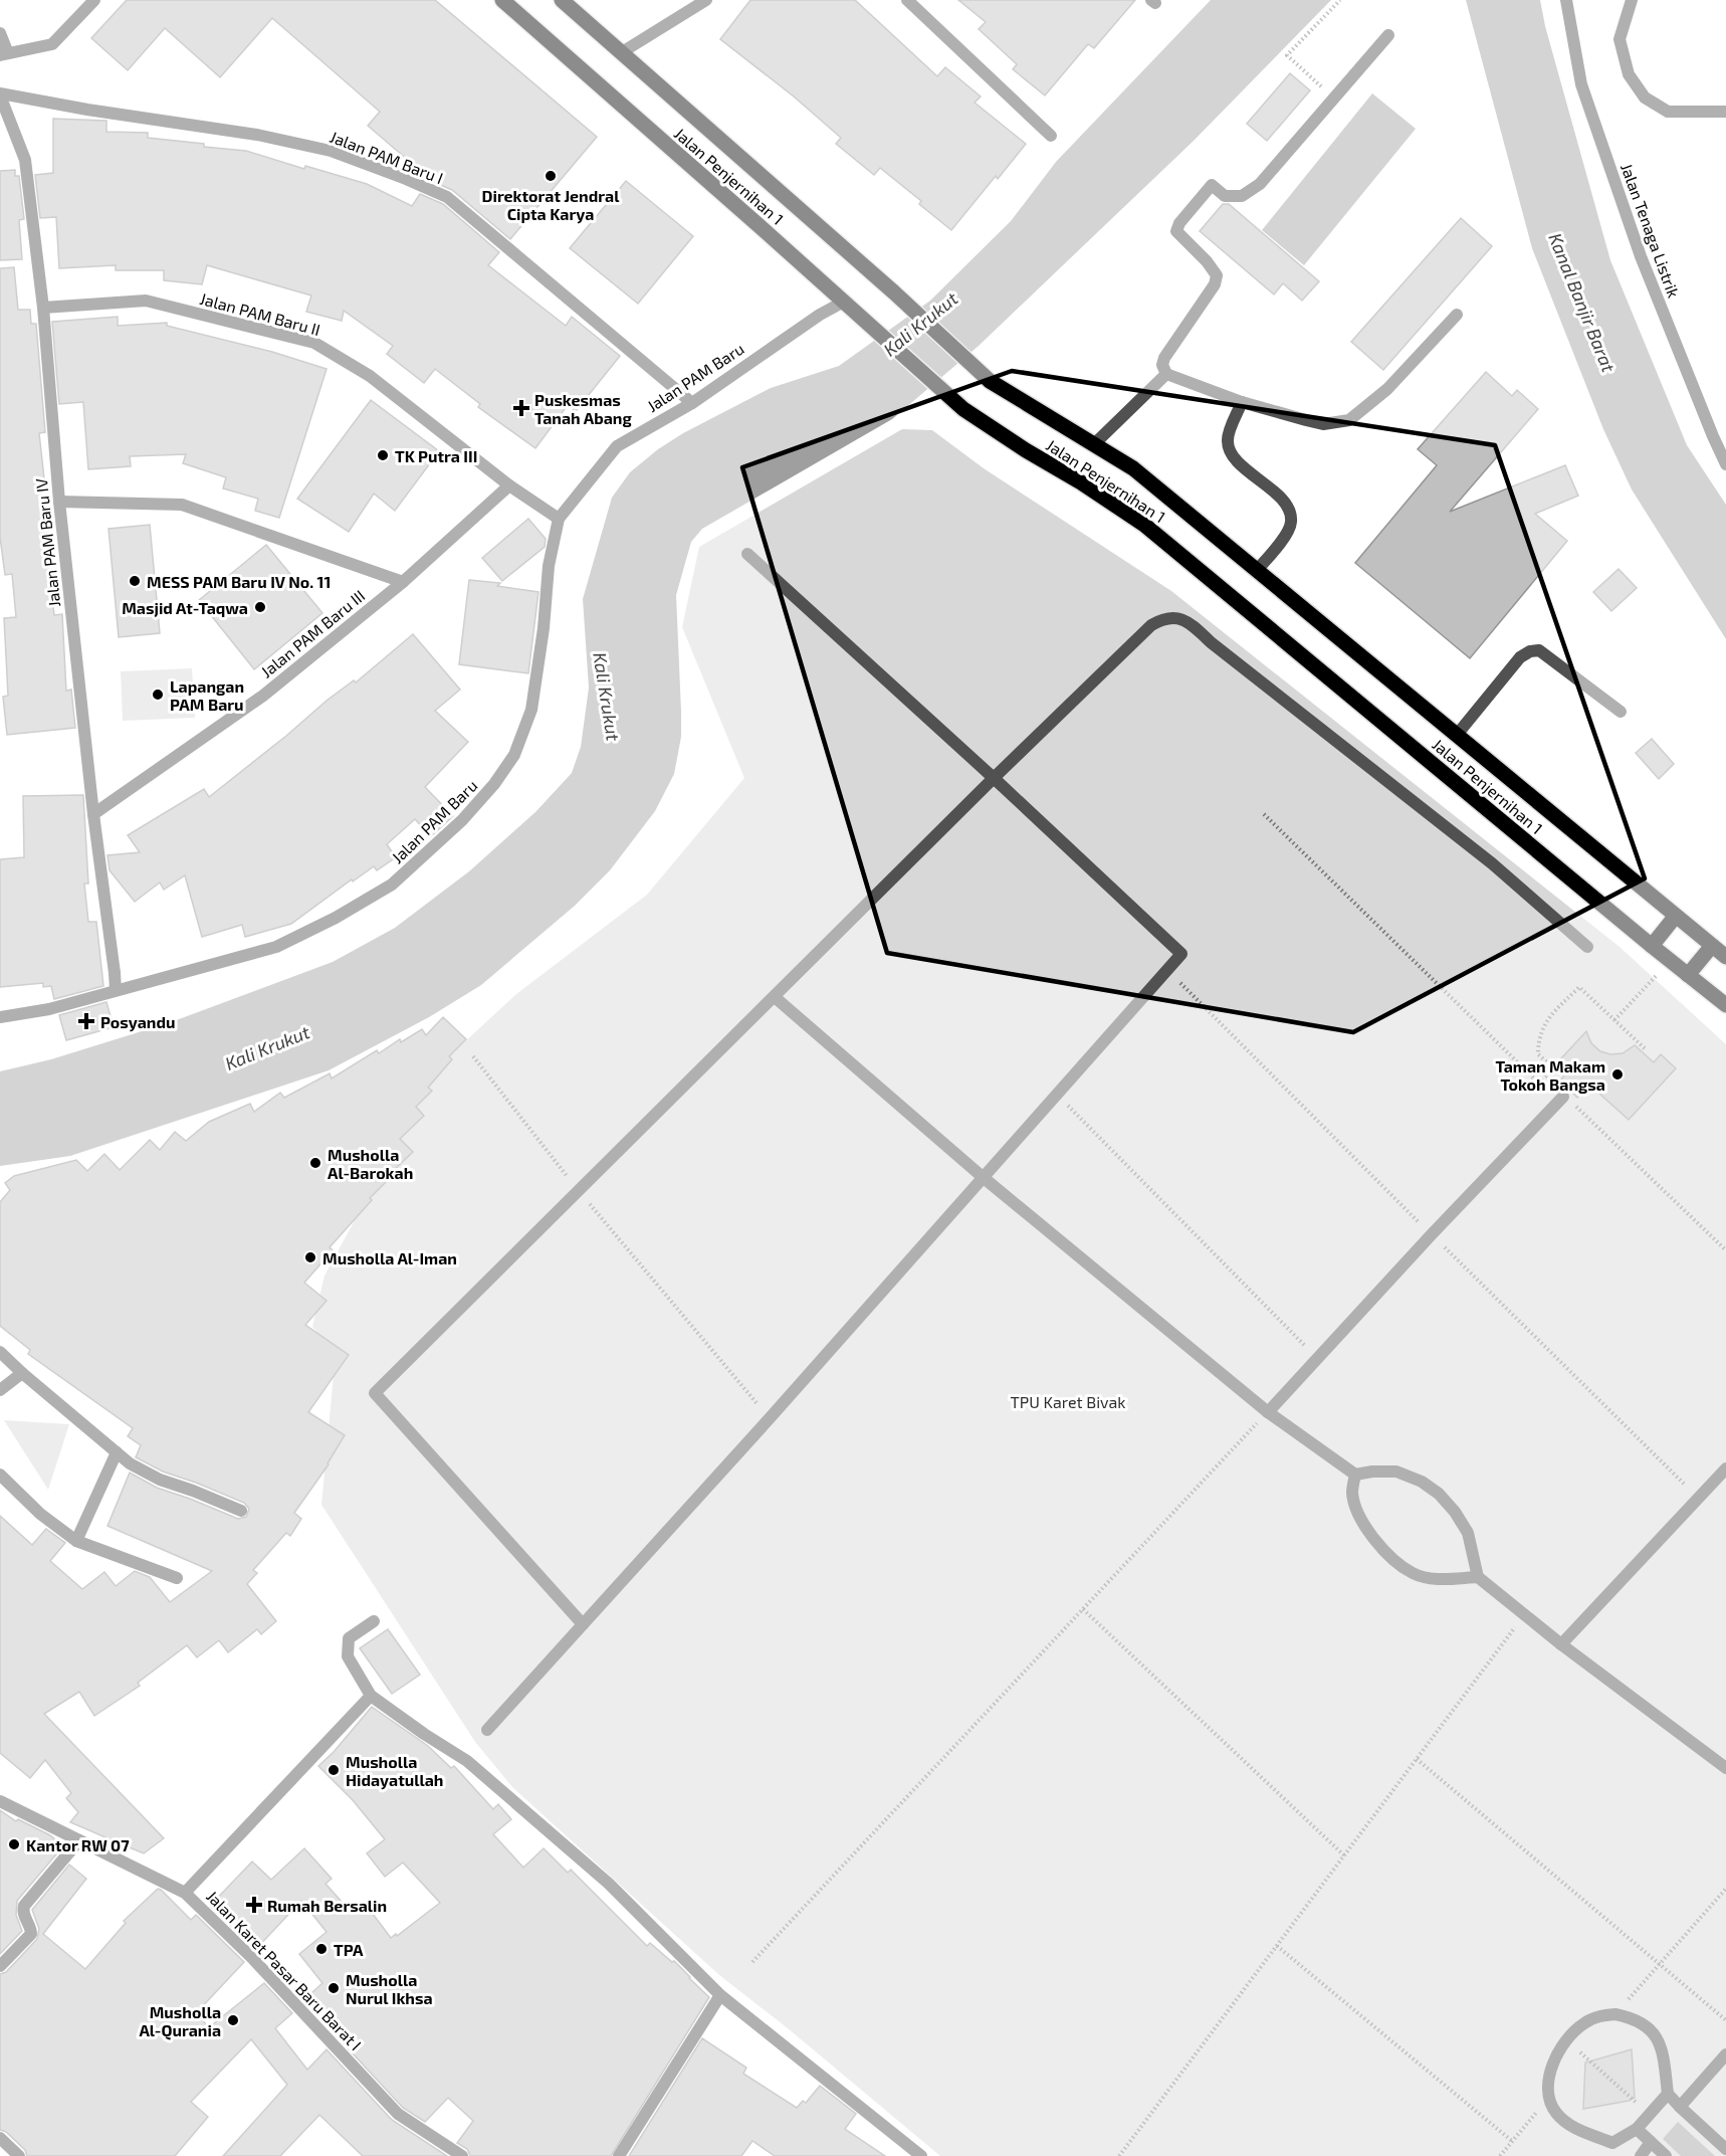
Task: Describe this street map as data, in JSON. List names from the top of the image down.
{
  "streets": {
    "main road": ["Jalan Penjernihan 1"],
    "street": [
      "Jalan PAM Baru I",
      "Jalan Tenaga Listrik",
      "Jalan PAM Baru II",
      "Jalan PAM Baru",
      "Jalan PAM Baru IV",
      "Jalan PAM Baru III",
      "Jalan Karet Pasar Baru Barat I"
    ]
  },
  "crossings": [
    ["Jalan PAM Baru I", "Jalan PAM Baru"],
    ["Jalan PAM Baru I", "Jalan PAM Baru IV"],
    ["Jalan Penjernihan 1", "Jalan PAM Baru"],
    ["Jalan PAM Baru II", "Jalan PAM Baru"],
    ["Jalan PAM Baru II", "Jalan PAM Baru IV"],
    ["Jalan PAM Baru II", "Jalan PAM Baru III"],
    ["Jalan PAM Baru", "Jalan PAM Baru IV"],
    ["Jalan PAM Baru IV", "Jalan PAM Baru III"]
  ],
  "water": ["Kanal Banjir Barat", "Kali Krukut"],
  "parks": ["TPU Karet Bivak"],
  "places": {
    "other": [
      "Direktorat Jendral Cipta Karya",
      "TK Putra III",
      "MESS PAM Baru IV No. 11",
      "Masjid At-Taqwa",
      "Lapangan PAM Baru",
      "Taman Makam Tokoh Bangsa",
      "Musholla Al-Barokah",
      "Musholla Al-Iman",
      "Musholla Hidayatullah",
      "Kantor RW 07",
      "TPA",
      "Musholla Nurul Ikhsa",
      "Musholla Al-Qurania"
    ],
    "health": ["Puskesmas Tanah Abang", "Posyandu", "Rumah Bersalin"]
  }
}
